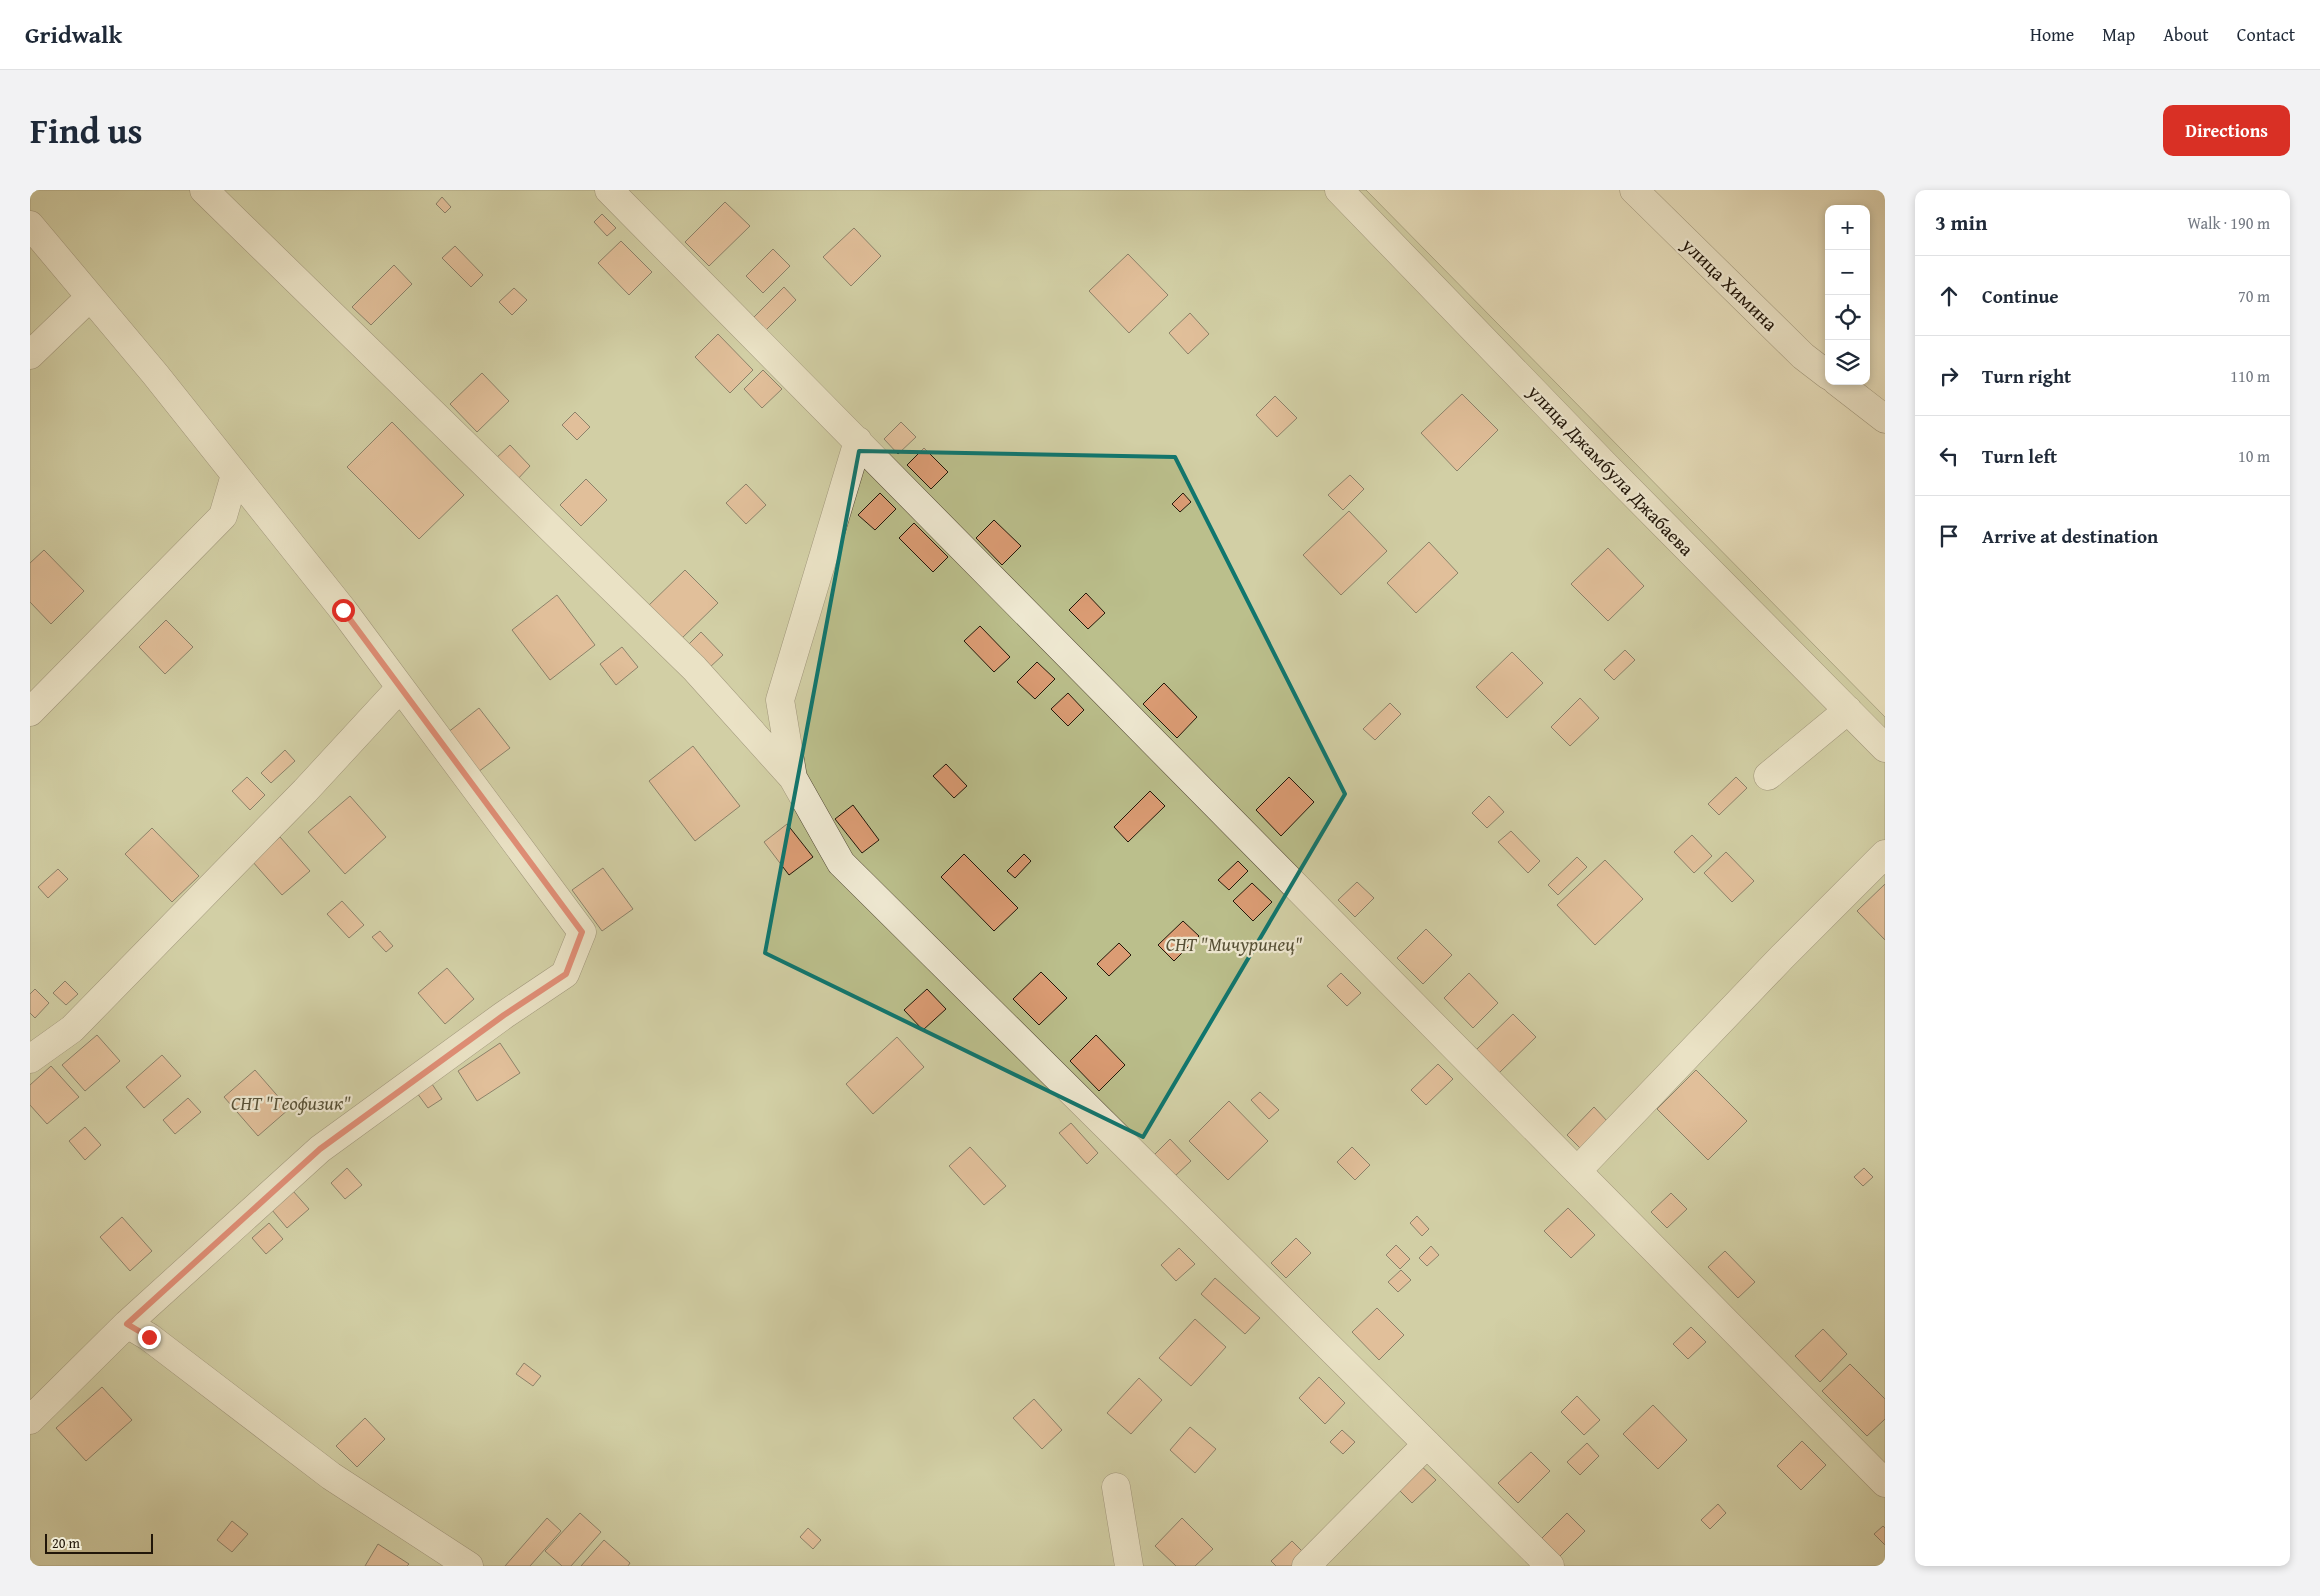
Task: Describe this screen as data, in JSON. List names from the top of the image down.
{
  "streets": {
    "street": ["улица Химина", "улица Джамбула Джабаева"]
  },
  "parks": ["СНТ \"Мичуринец\"", "СНТ \"Геофизик\""],
  "scale_bar": "20 m",
  "page": {
    "header": "Gridwalk",
    "nav": [
      "Home",
      "Map",
      "About",
      "Contact"
    ],
    "title": "Find us",
    "buttons": "Directions",
    "heading": ["3 min", "Walk · 190 m"],
    "map_buttons": ["+", "−"],
    "list": [
      ["Continue", "70 m"],
      ["Turn right", "110 m"],
      ["Turn left", "10 m"],
      "Arrive at destination"
    ],
    "scale": "20 m"
  }
}
